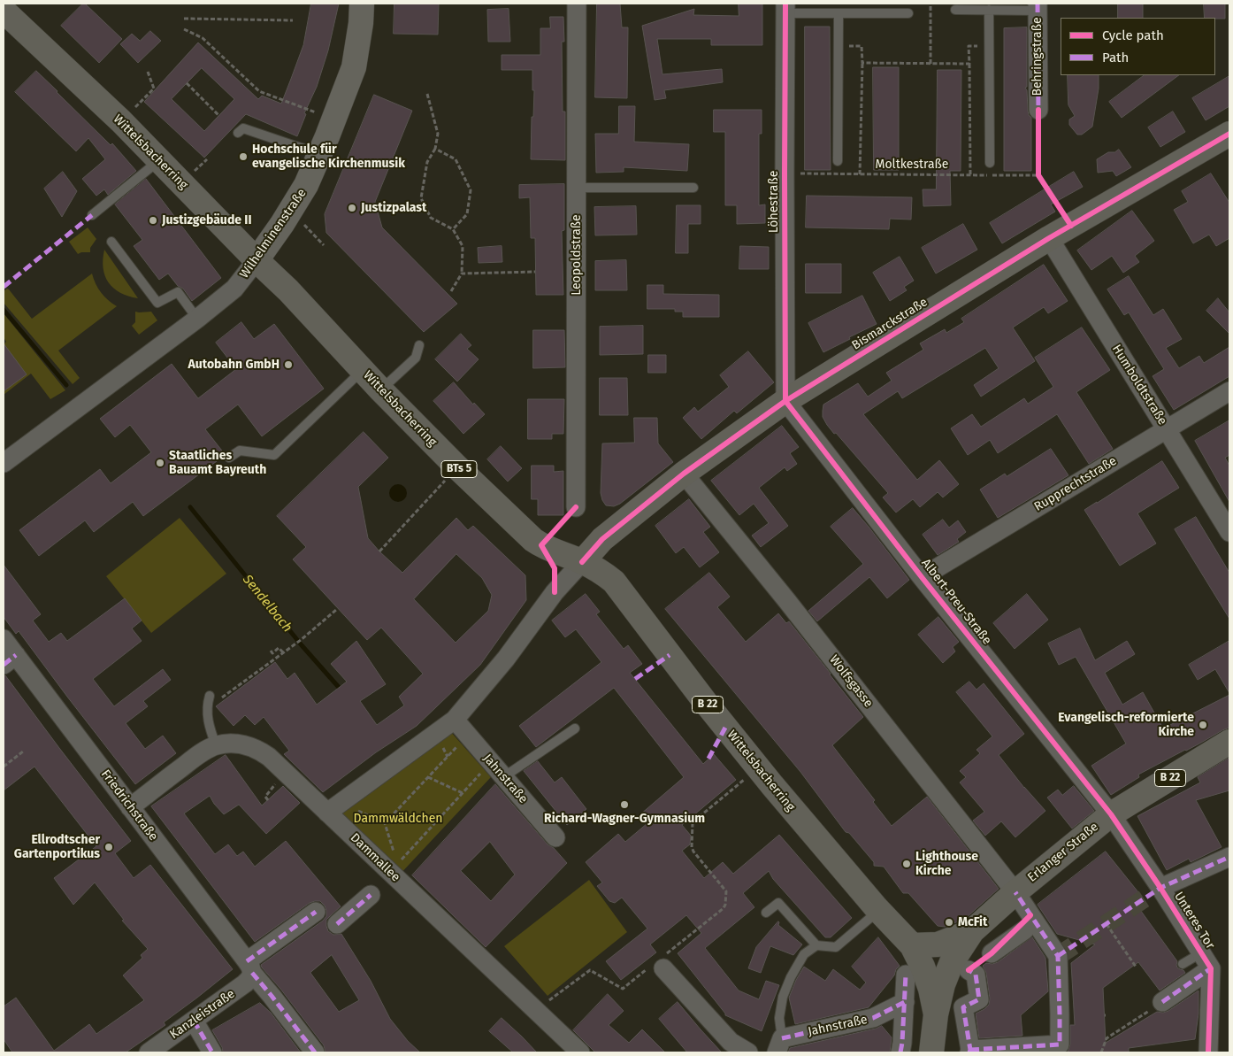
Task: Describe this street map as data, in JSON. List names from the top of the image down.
{
  "streets": {
    "main road": [
      "Wittelsbacherring",
      "Bismarckstraße",
      "BTs 5",
      "B 22",
      "Erlanger Straße"
    ],
    "street": [
      "Behringstraße",
      "Löhestraße",
      "Wilhelminenstraße",
      "Leopoldstraße",
      "Humboldtstraße",
      "Rupprechtstraße",
      "Albert-Preu-Straße",
      "Wolfsgasse",
      "Jahnstraße",
      "Friedrichstraße",
      "Dammallee",
      "Unteres Tor",
      "Kanzleistraße"
    ],
    "path": ["Moltkestraße"]
  },
  "crossings": [
    ["Wittelsbacherring", "Wilhelminenstraße"],
    ["Wittelsbacherring", "Bismarckstraße"],
    ["Wittelsbacherring", "B 22"],
    ["Moltkestraße", "Löhestraße"],
    ["Löhestraße", "Bismarckstraße"],
    ["Löhestraße", "Albert-Preu-Straße"],
    ["Bismarckstraße", "Humboldtstraße"],
    ["Bismarckstraße", "Albert-Preu-Straße"],
    ["Bismarckstraße", "Wolfsgasse"],
    ["Humboldtstraße", "Rupprechtstraße"],
    ["Rupprechtstraße", "Albert-Preu-Straße"],
    ["Albert-Preu-Straße", "Erlanger Straße"],
    ["Albert-Preu-Straße", "Unteres Tor"],
    ["Wolfsgasse", "Erlanger Straße"],
    ["B 22", "Erlanger Straße"],
    ["Friedrichstraße", "Dammallee"],
    ["Friedrichstraße", "Kanzleistraße"],
    ["Erlanger Straße", "Unteres Tor"]
  ],
  "water": ["Sendelbach"],
  "parks": ["Dammwäldchen"],
  "places": [
    "Hochschule für evangelische Kirchenmusik",
    "Justizpalast",
    "Justizgebäude II",
    "Autobahn GmbH",
    "Staatliches Bauamt Bayreuth",
    "Evangelisch-reformierte Kirche",
    "Richard-Wagner-Gymnasium",
    "Ellrodtscher Gartenportikus",
    "Lighthouse Kirche",
    "McFit"
  ],
  "legend": ["Cycle path", "Path"]
}
